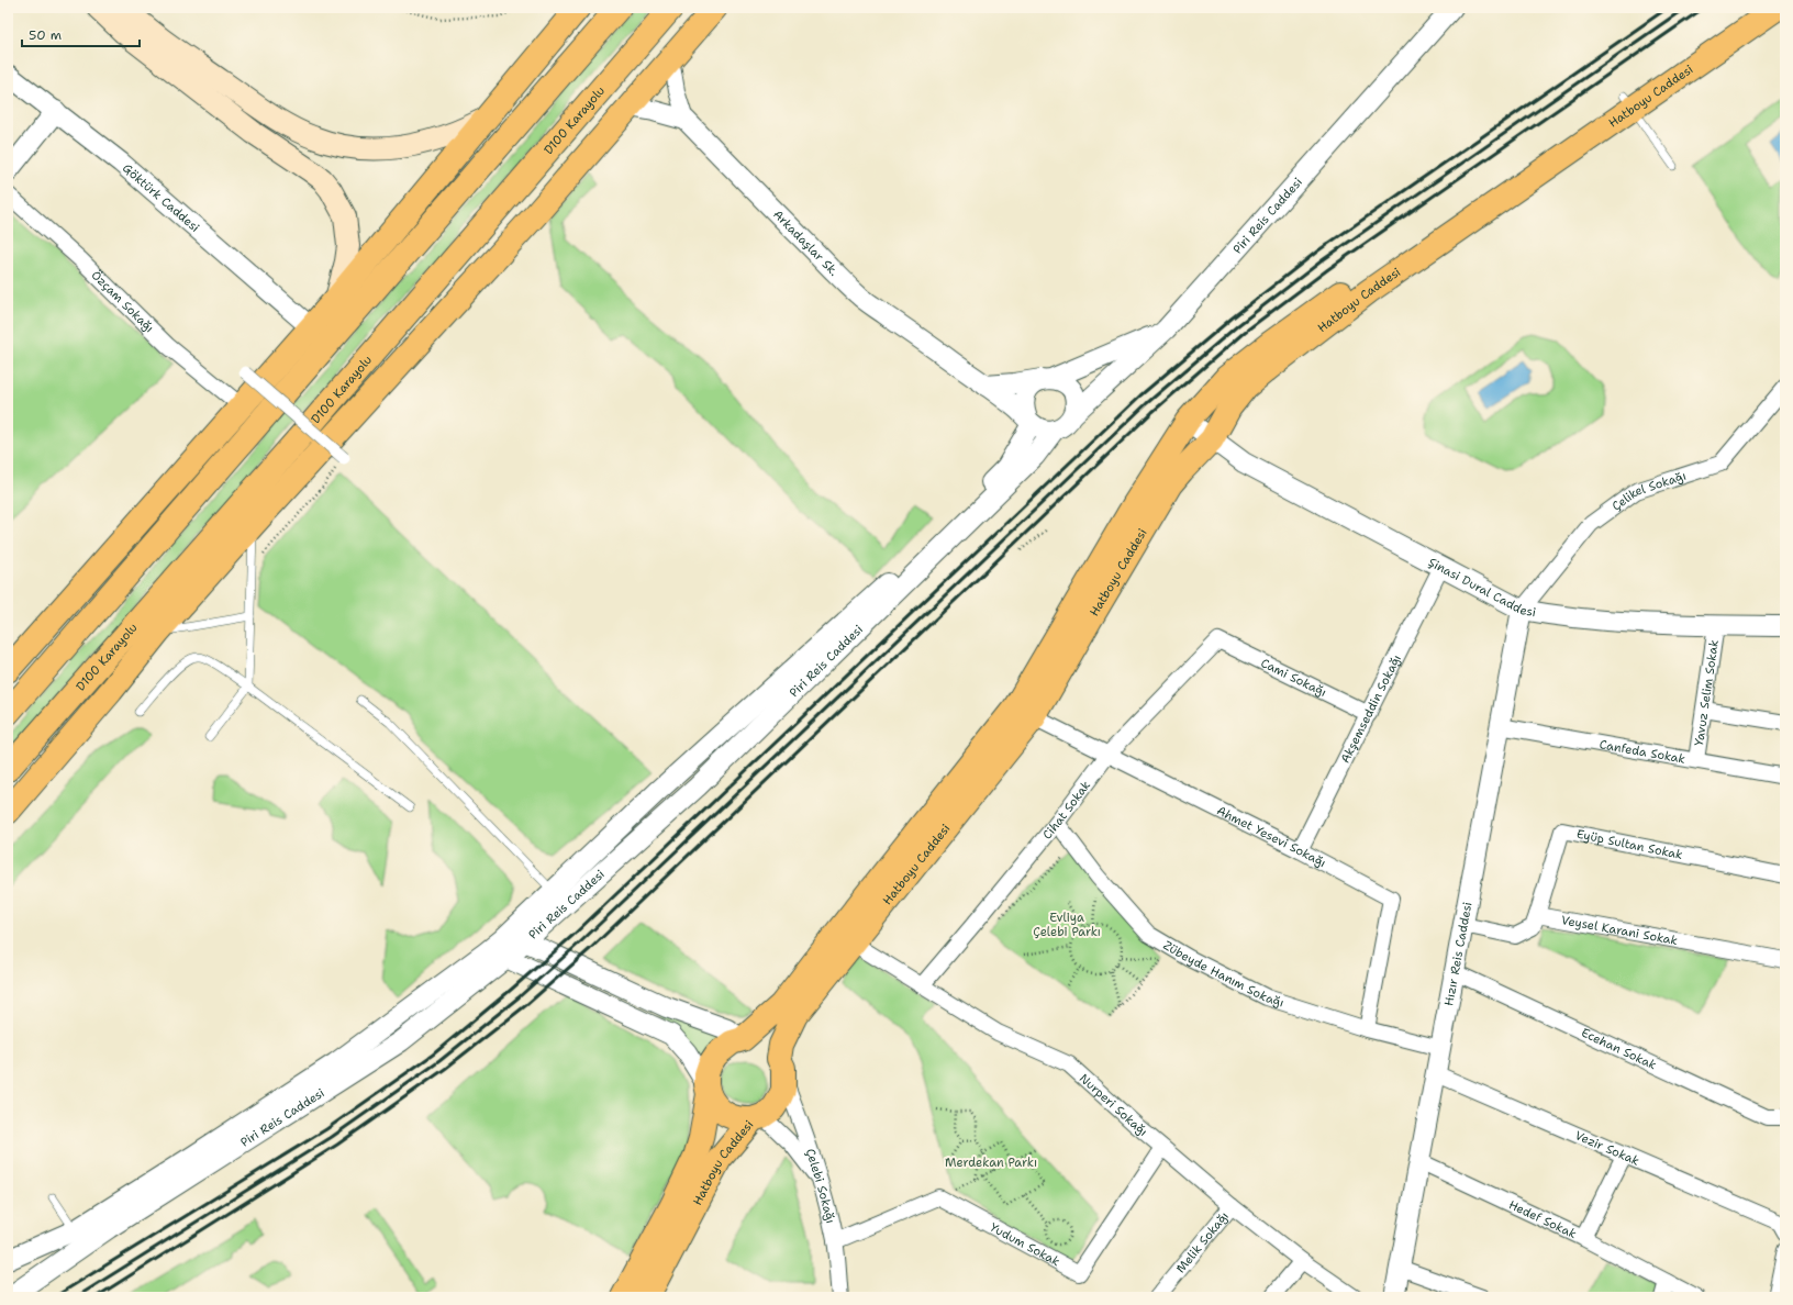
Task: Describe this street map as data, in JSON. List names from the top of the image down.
{
  "streets": {
    "main road": ["Hatboyu Caddesi", "D100 Karayolu"],
    "street": [
      "Göktürk Caddesi",
      "Piri Reis Caddesi",
      "Arkadaşlar Sk.",
      "Özçam Sokağı",
      "Çelikel Sokağı",
      "Şinasi Dural Caddesi",
      "Cami Sokağı",
      "Yavuz Selim Sokak",
      "Akşemseddin Sokağı",
      "Canfeda Sokak",
      "Cihat Sokak",
      "Ahmet Yesevi Sokağı",
      "Eyüp Sultan Sokak",
      "Veysel Karani Sokak",
      "Hızır Reis Caddesi",
      "Zübeyde Hanım Sokağı",
      "Ecehan Sokak",
      "Nurperi Sokağı",
      "Vezir Sokak",
      "Çelebi Sokağı",
      "Hedef Sokak",
      "Melik Sokağı",
      "Yudum Sokak"
    ]
  },
  "crossings": [
    ["Hatboyu Caddesi", "Şinasi Dural Caddesi"],
    ["Hatboyu Caddesi", "Ahmet Yesevi Sokağı"],
    ["Hatboyu Caddesi", "Nurperi Sokağı"],
    ["Hatboyu Caddesi", "Çelebi Sokağı"],
    ["Piri Reis Caddesi", "Arkadaşlar Sk."],
    ["Çelikel Sokağı", "Şinasi Dural Caddesi"],
    ["Çelikel Sokağı", "Hızır Reis Caddesi"],
    ["Şinasi Dural Caddesi", "Yavuz Selim Sokak"],
    ["Şinasi Dural Caddesi", "Akşemseddin Sokağı"],
    ["Şinasi Dural Caddesi", "Hızır Reis Caddesi"],
    ["Cami Sokağı", "Akşemseddin Sokağı"],
    ["Cami Sokağı", "Cihat Sokak"],
    ["Yavuz Selim Sokak", "Canfeda Sokak"],
    ["Akşemseddin Sokağı", "Ahmet Yesevi Sokağı"],
    ["Canfeda Sokak", "Hızır Reis Caddesi"],
    ["Cihat Sokak", "Ahmet Yesevi Sokağı"],
    ["Cihat Sokak", "Zübeyde Hanım Sokağı"],
    ["Cihat Sokak", "Nurperi Sokağı"],
    ["Ahmet Yesevi Sokağı", "Zübeyde Hanım Sokağı"],
    ["Eyüp Sultan Sokak", "Veysel Karani Sokak"],
    ["Hızır Reis Caddesi", "Zübeyde Hanım Sokağı"],
    ["Hızır Reis Caddesi", "Ecehan Sokak"],
    ["Hızır Reis Caddesi", "Vezir Sokak"],
    ["Hızır Reis Caddesi", "Hedef Sokak"],
    ["Nurperi Sokağı", "Melik Sokağı"],
    ["Nurperi Sokağı", "Yudum Sokak"],
    ["Vezir Sokak", "Hedef Sokak"]
  ],
  "parks": ["Evliya Çelebi Parkı", "Merdekan Parkı"],
  "scale_bar": "50 m"
}
